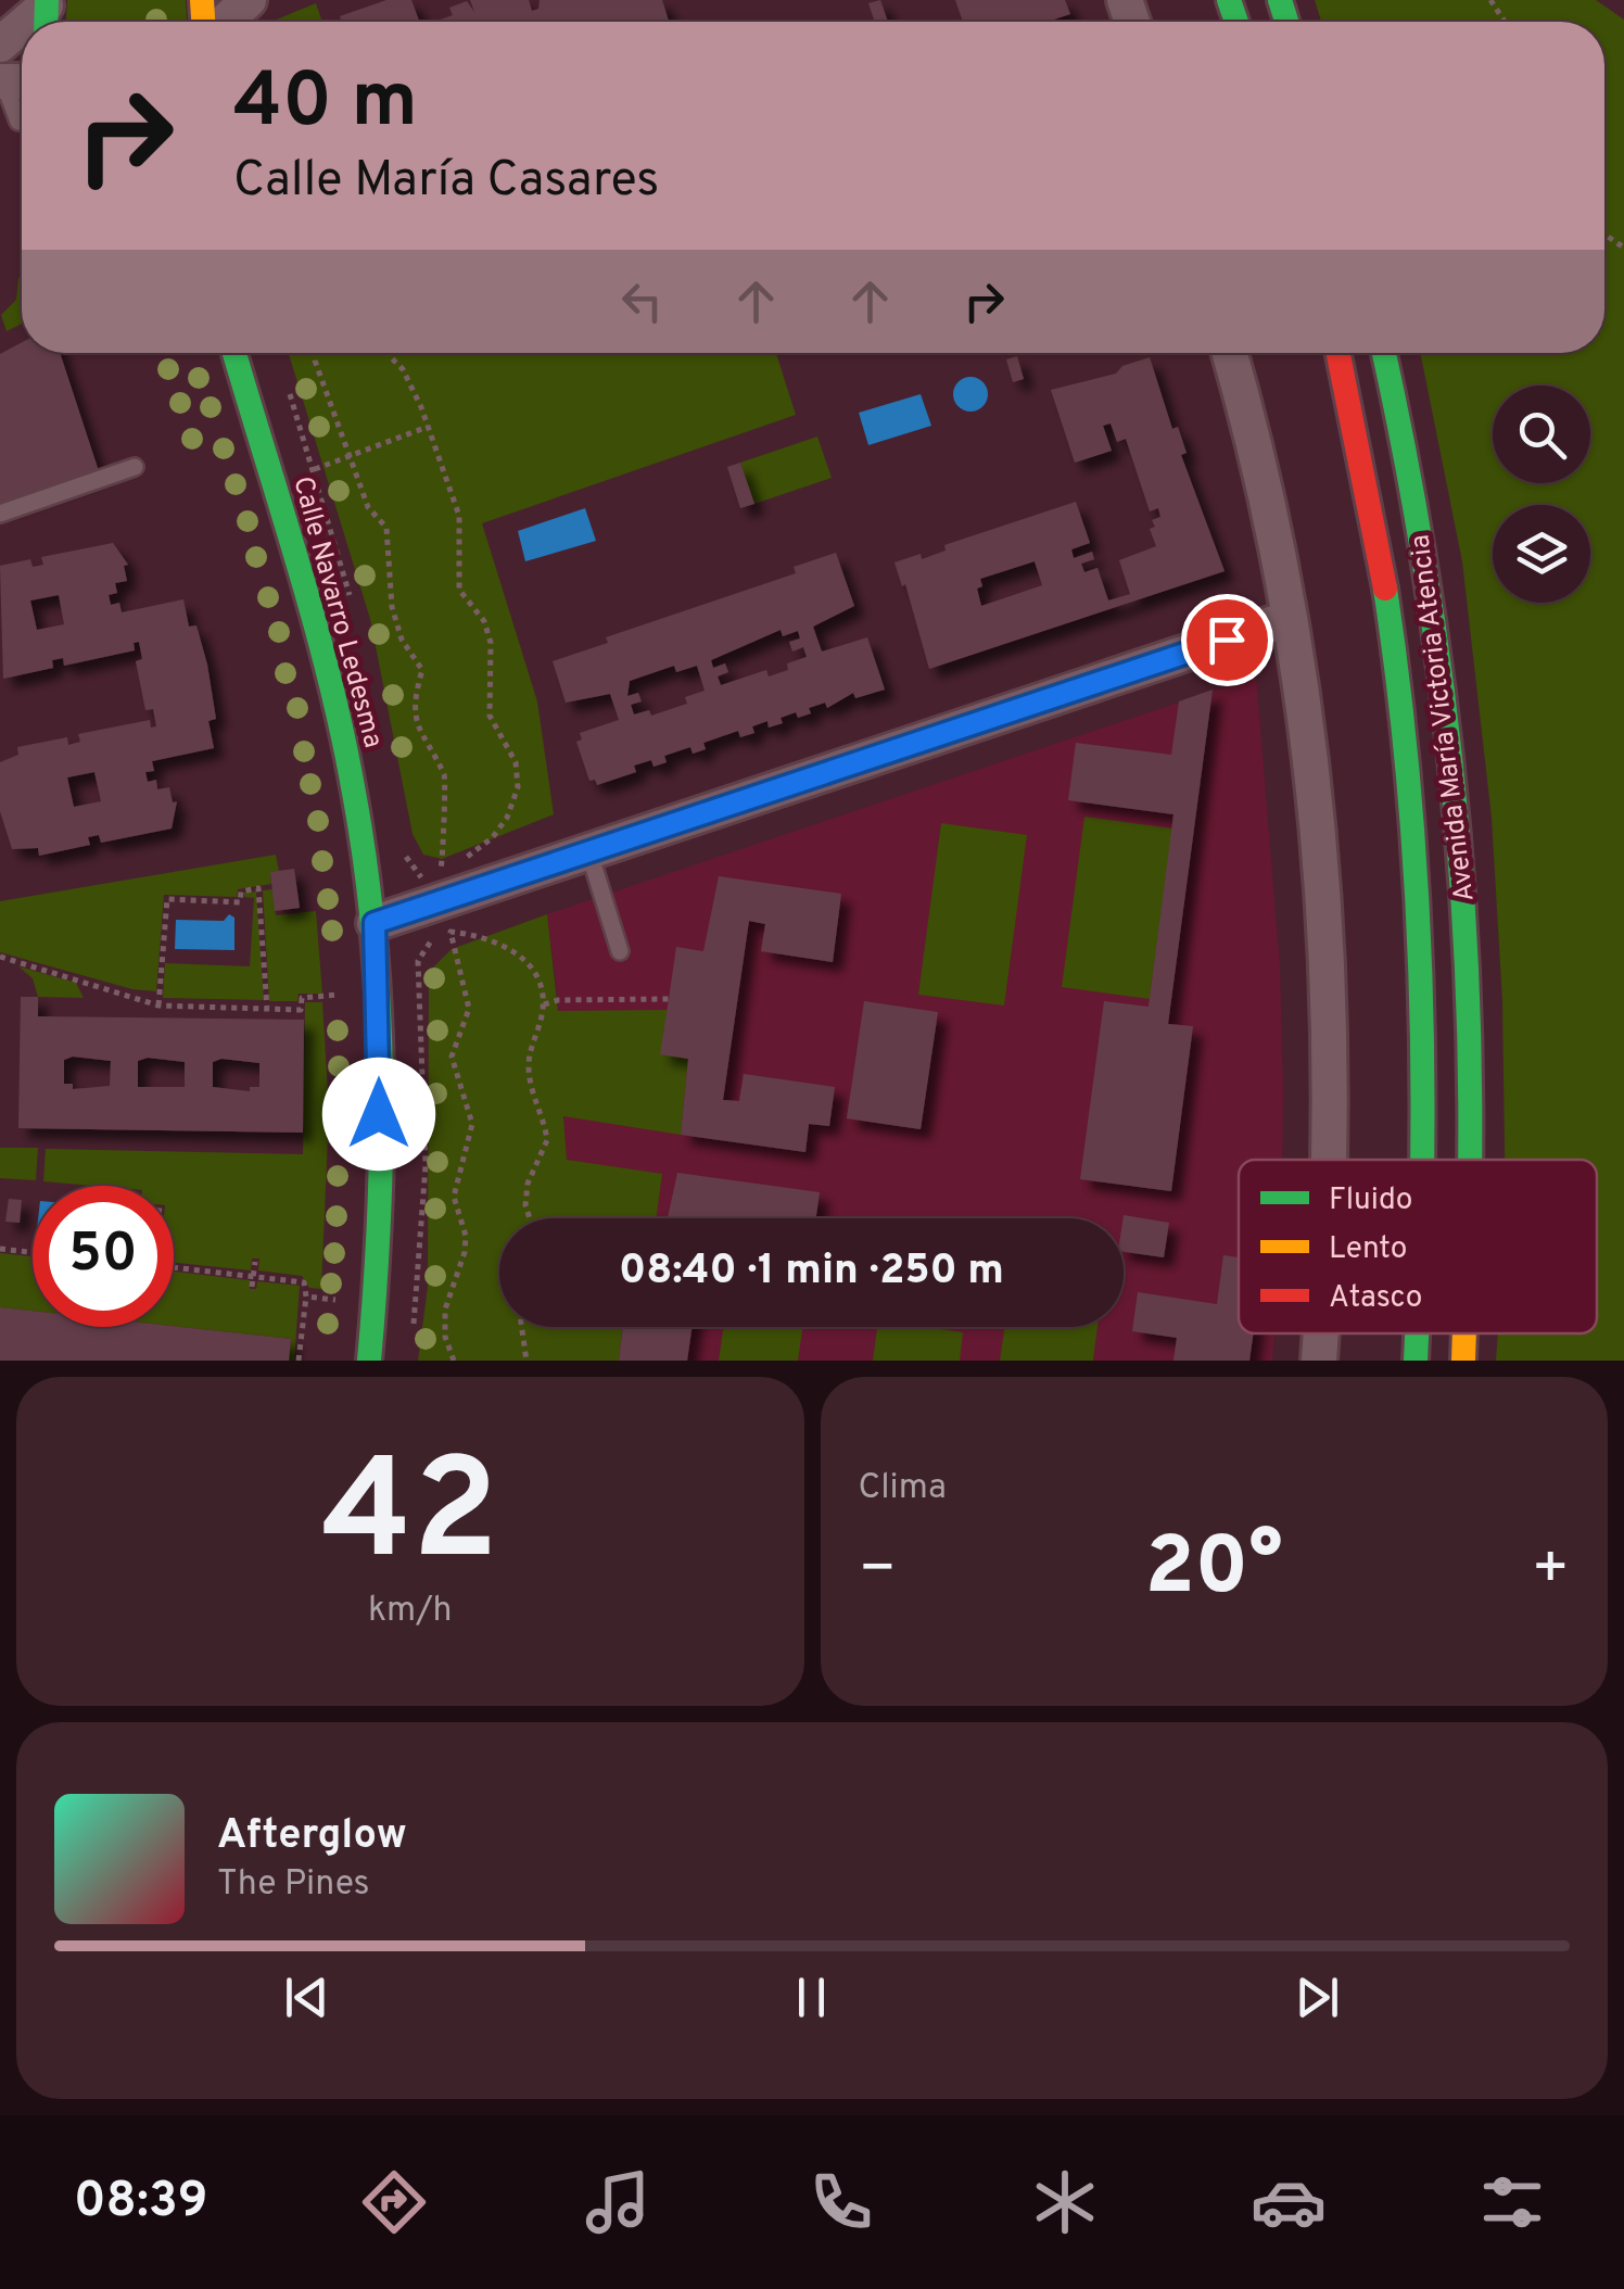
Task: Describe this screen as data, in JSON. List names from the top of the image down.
{
  "streets": {
    "main road": ["Calle Navarro Ledesma", "Avenida María Victoria Atencia"]
  },
  "legend": ["Fluido", "Lento", "Atasco"],
  "page": {
    "turn": ["40 m", "Calle María Casares"],
    "limit": "50",
    "trip": "08:40 · 1 min · 250 m",
    "tile": [
      ["42", "km/h"],
      "Clima"
    ],
    "heat": ["−", "20°", "+"],
    "song": ["Afterglow", "The Pines"],
    "tabs": "08:39"
  }
}
